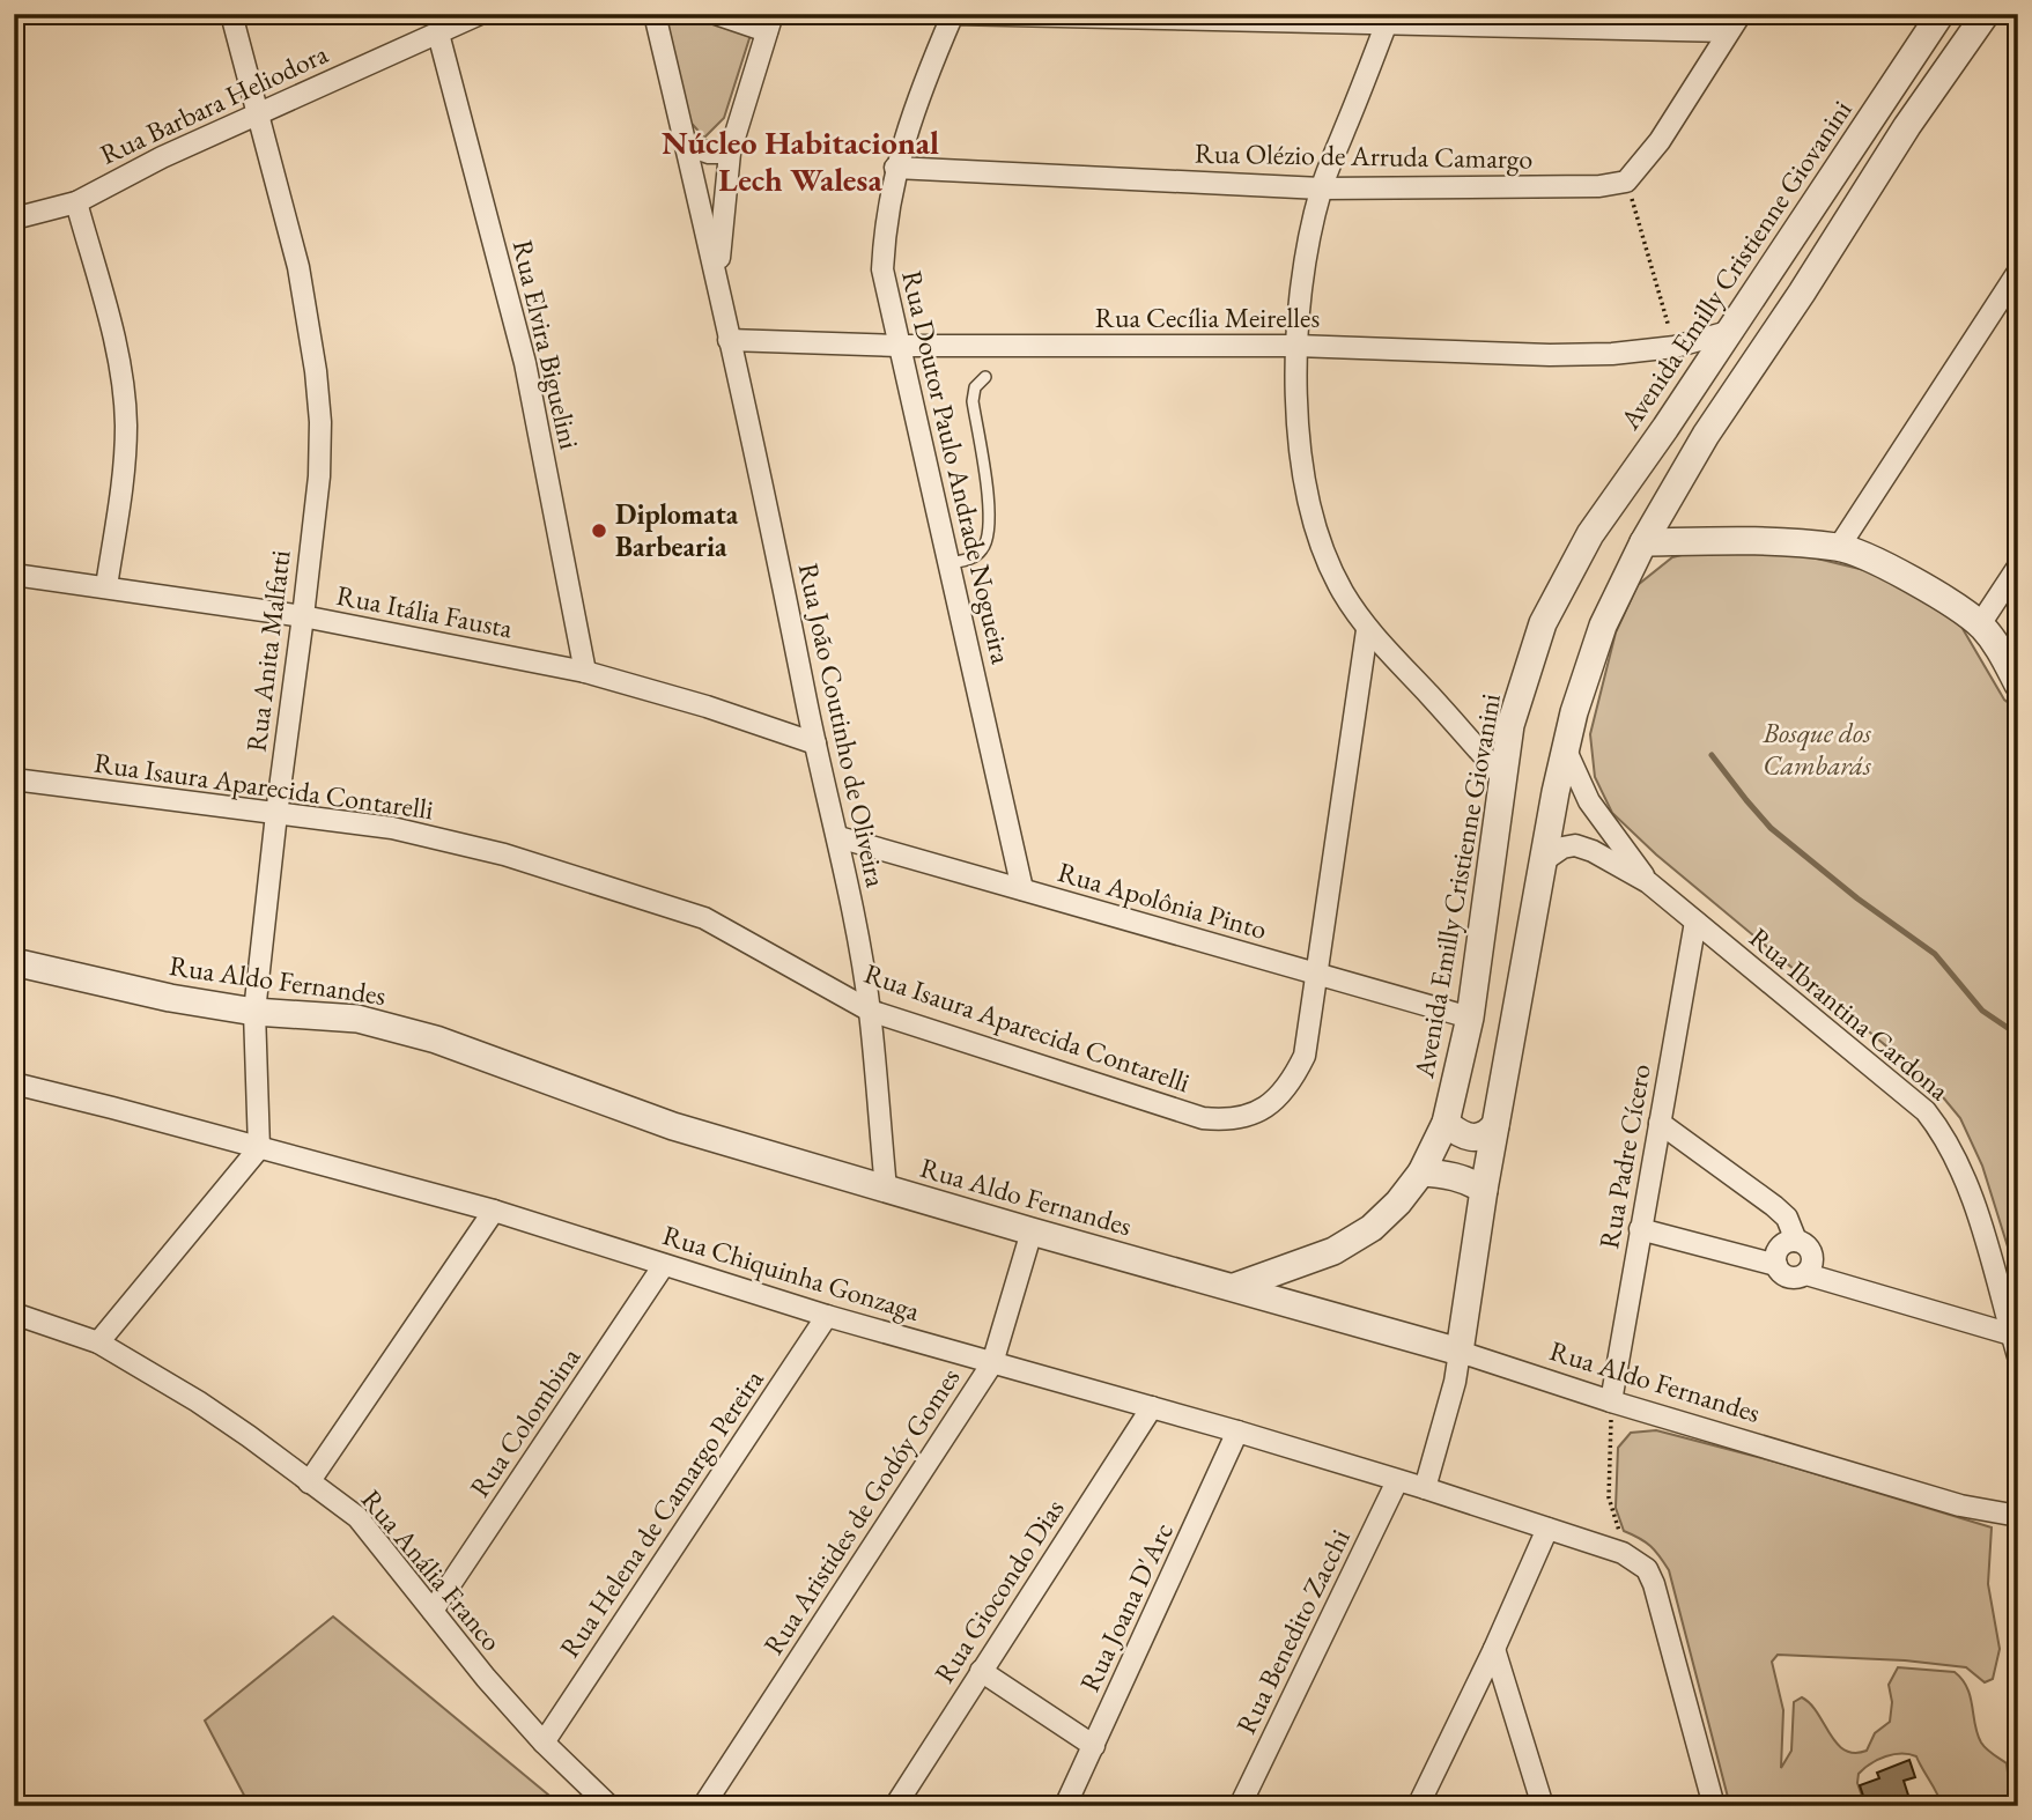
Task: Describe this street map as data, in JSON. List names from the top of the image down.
{
  "streets": {
    "street": [
      "Rua Barbara Heliodora",
      "Rua Olézio de Arruda Camargo",
      "Avenida Emilly Cristienne Giovanini",
      "Rua Cecília Meirelles",
      "Rua Elvira Biguelini",
      "Rua Doutor Paulo Andrade Nogueira",
      "Rua Itália Fausta",
      "Rua Anita Malfatti",
      "Rua João Coutinho de Oliveira",
      "Rua Isaura Aparecida Contarelli",
      "Rua Apolônia Pinto",
      "Rua Aldo Fernandes",
      "Rua Ibrantina Cardona",
      "Rua Padre Cícero",
      "Rua Chiquinha Gonzaga",
      "Rua Colombina",
      "Rua Aristides de Godóy Gomes",
      "Rua Helena de Camargo Pereira",
      "Rua Anália Franco",
      "Rua Giocondo Dias",
      "Rua Joana D'Arc",
      "Rua Benedito Zacchi"
    ]
  },
  "crossings": [
    ["Rua Barbara Heliodora", "Rua Elvira Biguelini"],
    ["Rua Barbara Heliodora", "Rua Anita Malfatti"],
    ["Rua Olézio de Arruda Camargo", "Rua Doutor Paulo Andrade Nogueira"],
    ["Avenida Emilly Cristienne Giovanini", "Rua Cecília Meirelles"],
    ["Avenida Emilly Cristienne Giovanini", "Rua Apolônia Pinto"],
    ["Avenida Emilly Cristienne Giovanini", "Rua Aldo Fernandes"],
    ["Rua Cecília Meirelles", "Rua Doutor Paulo Andrade Nogueira"],
    ["Rua Cecília Meirelles", "Rua João Coutinho de Oliveira"],
    ["Rua Elvira Biguelini", "Rua Itália Fausta"],
    ["Rua Doutor Paulo Andrade Nogueira", "Rua Apolônia Pinto"],
    ["Rua Itália Fausta", "Rua Anita Malfatti"],
    ["Rua Itália Fausta", "Rua João Coutinho de Oliveira"],
    ["Rua Anita Malfatti", "Rua Isaura Aparecida Contarelli"],
    ["Rua Anita Malfatti", "Rua Aldo Fernandes"],
    ["Rua Anita Malfatti", "Rua Chiquinha Gonzaga"],
    ["Rua João Coutinho de Oliveira", "Rua Isaura Aparecida Contarelli"],
    ["Rua João Coutinho de Oliveira", "Rua Apolônia Pinto"],
    ["Rua João Coutinho de Oliveira", "Rua Aldo Fernandes"],
    ["Rua Isaura Aparecida Contarelli", "Rua Apolônia Pinto"],
    ["Rua Aldo Fernandes", "Rua Padre Cícero"],
    ["Rua Aldo Fernandes", "Rua Aristides de Godóy Gomes"],
    ["Rua Ibrantina Cardona", "Rua Padre Cícero"],
    ["Rua Chiquinha Gonzaga", "Rua Colombina"],
    ["Rua Chiquinha Gonzaga", "Rua Aristides de Godóy Gomes"],
    ["Rua Chiquinha Gonzaga", "Rua Helena de Camargo Pereira"],
    ["Rua Chiquinha Gonzaga", "Rua Giocondo Dias"],
    ["Rua Chiquinha Gonzaga", "Rua Joana D'Arc"],
    ["Rua Chiquinha Gonzaga", "Rua Benedito Zacchi"],
    ["Rua Colombina", "Rua Anália Franco"],
    ["Rua Helena de Camargo Pereira", "Rua Anália Franco"]
  ],
  "districts": ["Núcleo Habitacional Lech Walesa"],
  "parks": ["Bosque dos Cambarás"],
  "places": ["Diplomata Barbearia"]
}
